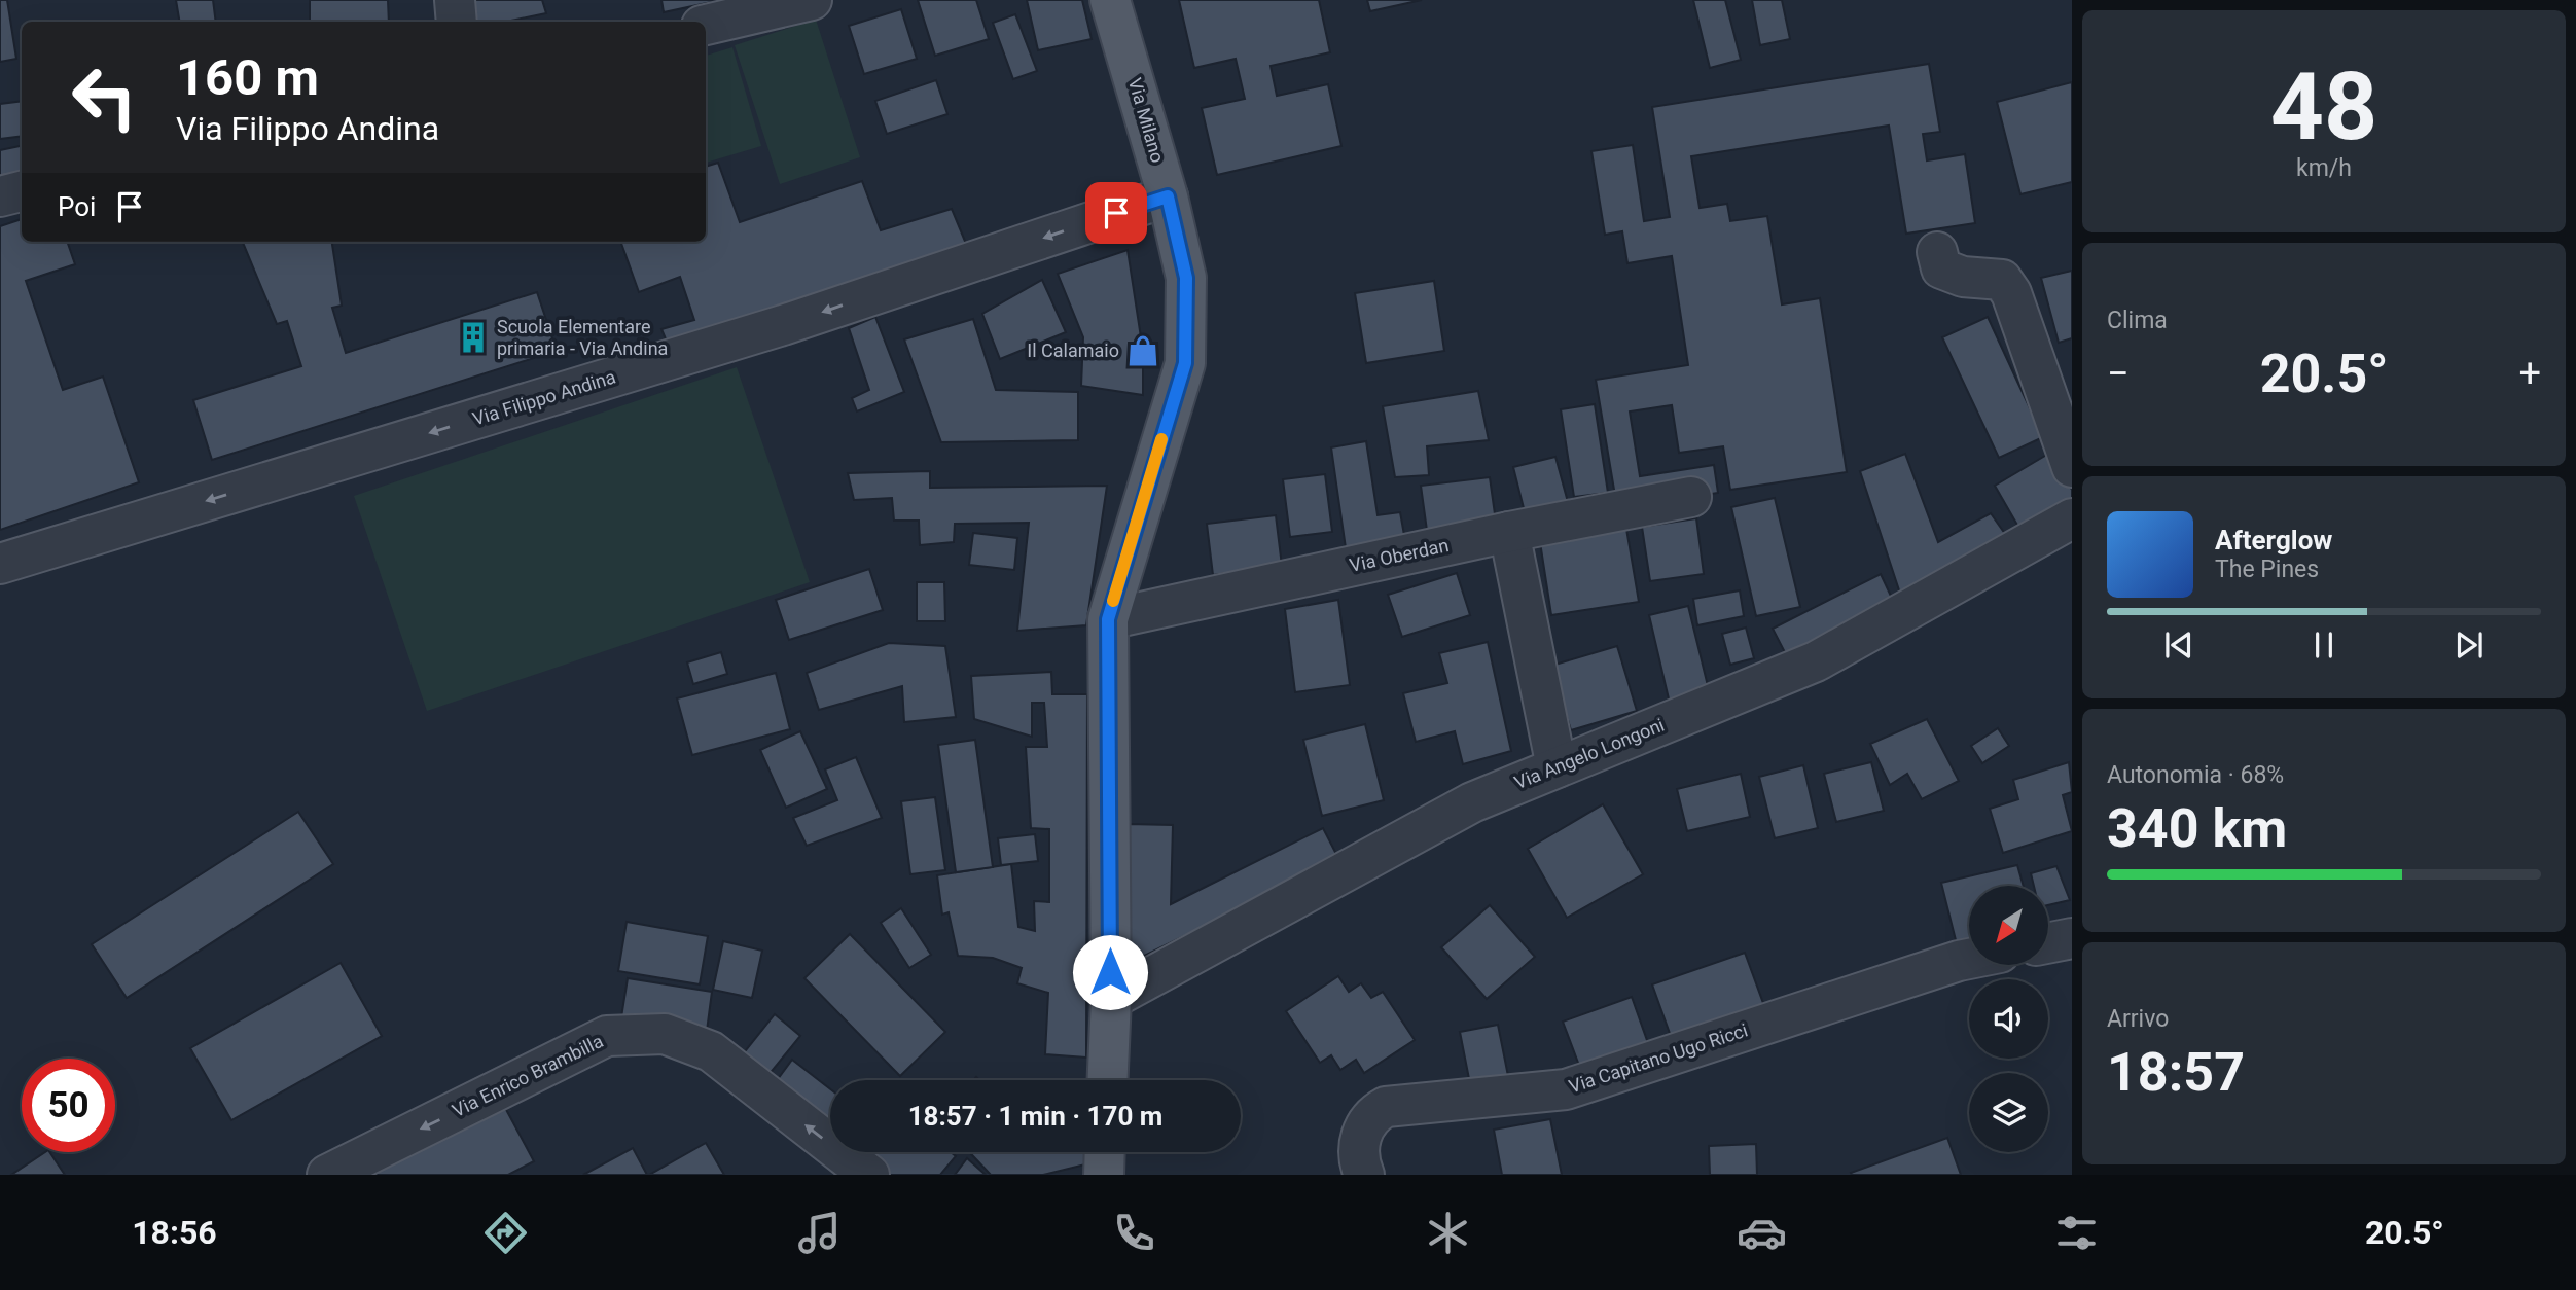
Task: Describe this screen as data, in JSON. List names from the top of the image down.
{
  "streets": {
    "main road": ["Via Milano"],
    "street": [
      "Via Filippo Andina",
      "Via Oberdan",
      "Via Angelo Longoni",
      "Via Capitano Ugo Ricci",
      "Via Enrico Brambilla"
    ]
  },
  "crossings": [
    ["Via Milano", "Via Filippo Andina"],
    ["Via Milano", "Via Oberdan"],
    ["Via Milano", "Via Angelo Longoni"]
  ],
  "one_way": ["Via Filippo Andina", "Via Enrico Brambilla"],
  "places": {
    "building": ["Scuola Elementare primaria - Via Andina"],
    "shop": ["Il Calamaio"]
  },
  "north": "bottom left",
  "page": {
    "tile": [
      ["48", "km/h"],
      "Clima",
      ["Autonomia · 68%", "340 km"],
      ["Arrivo", "18:57"]
    ],
    "turn": ["160 m", "Via Filippo Andina"],
    "then": "Poi",
    "heat": ["−", "20.5°", "+"],
    "song": ["Afterglow", "The Pines"],
    "limit": "50",
    "trip": "18:57 · 1 min · 170 m",
    "tabs": ["18:56", "20.5°"]
  }
}
